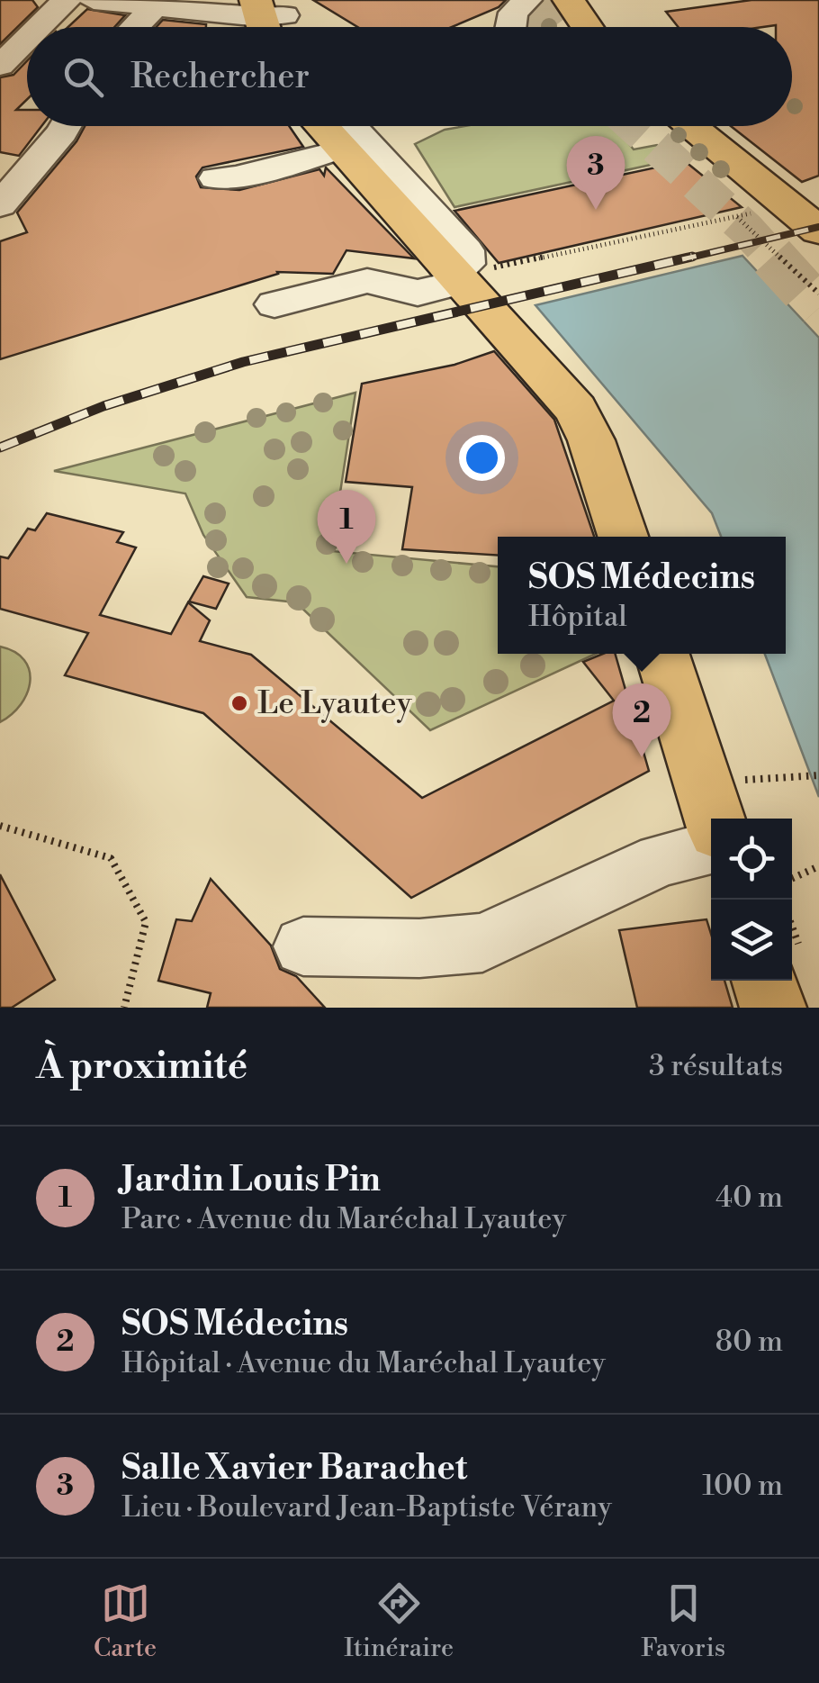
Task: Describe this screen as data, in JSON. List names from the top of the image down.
{
  "places": ["Le Lyautey"],
  "page": {
    "search": "Rechercher",
    "pins": ["3", "1", "2"],
    "popup": ["SOS Médecins", "Hôpital"],
    "heading": ["À proximité", "3 résultats"],
    "list": [
      {
        "mark": "1",
        "name": "Jardin Louis Pin",
        "note": "Parc · Avenue du Maréchal Lyautey",
        "value": "40 m"
      },
      {
        "mark": "2",
        "name": "SOS Médecins",
        "note": "Hôpital · Avenue du Maréchal Lyautey",
        "value": "80 m"
      },
      {
        "mark": "3",
        "name": "Salle Xavier Barachet",
        "note": "Lieu · Boulevard Jean-Baptiste Vérany",
        "value": "100 m"
      }
    ],
    "nav": ["Carte", "Itinéraire", "Favoris"]
  }
}
